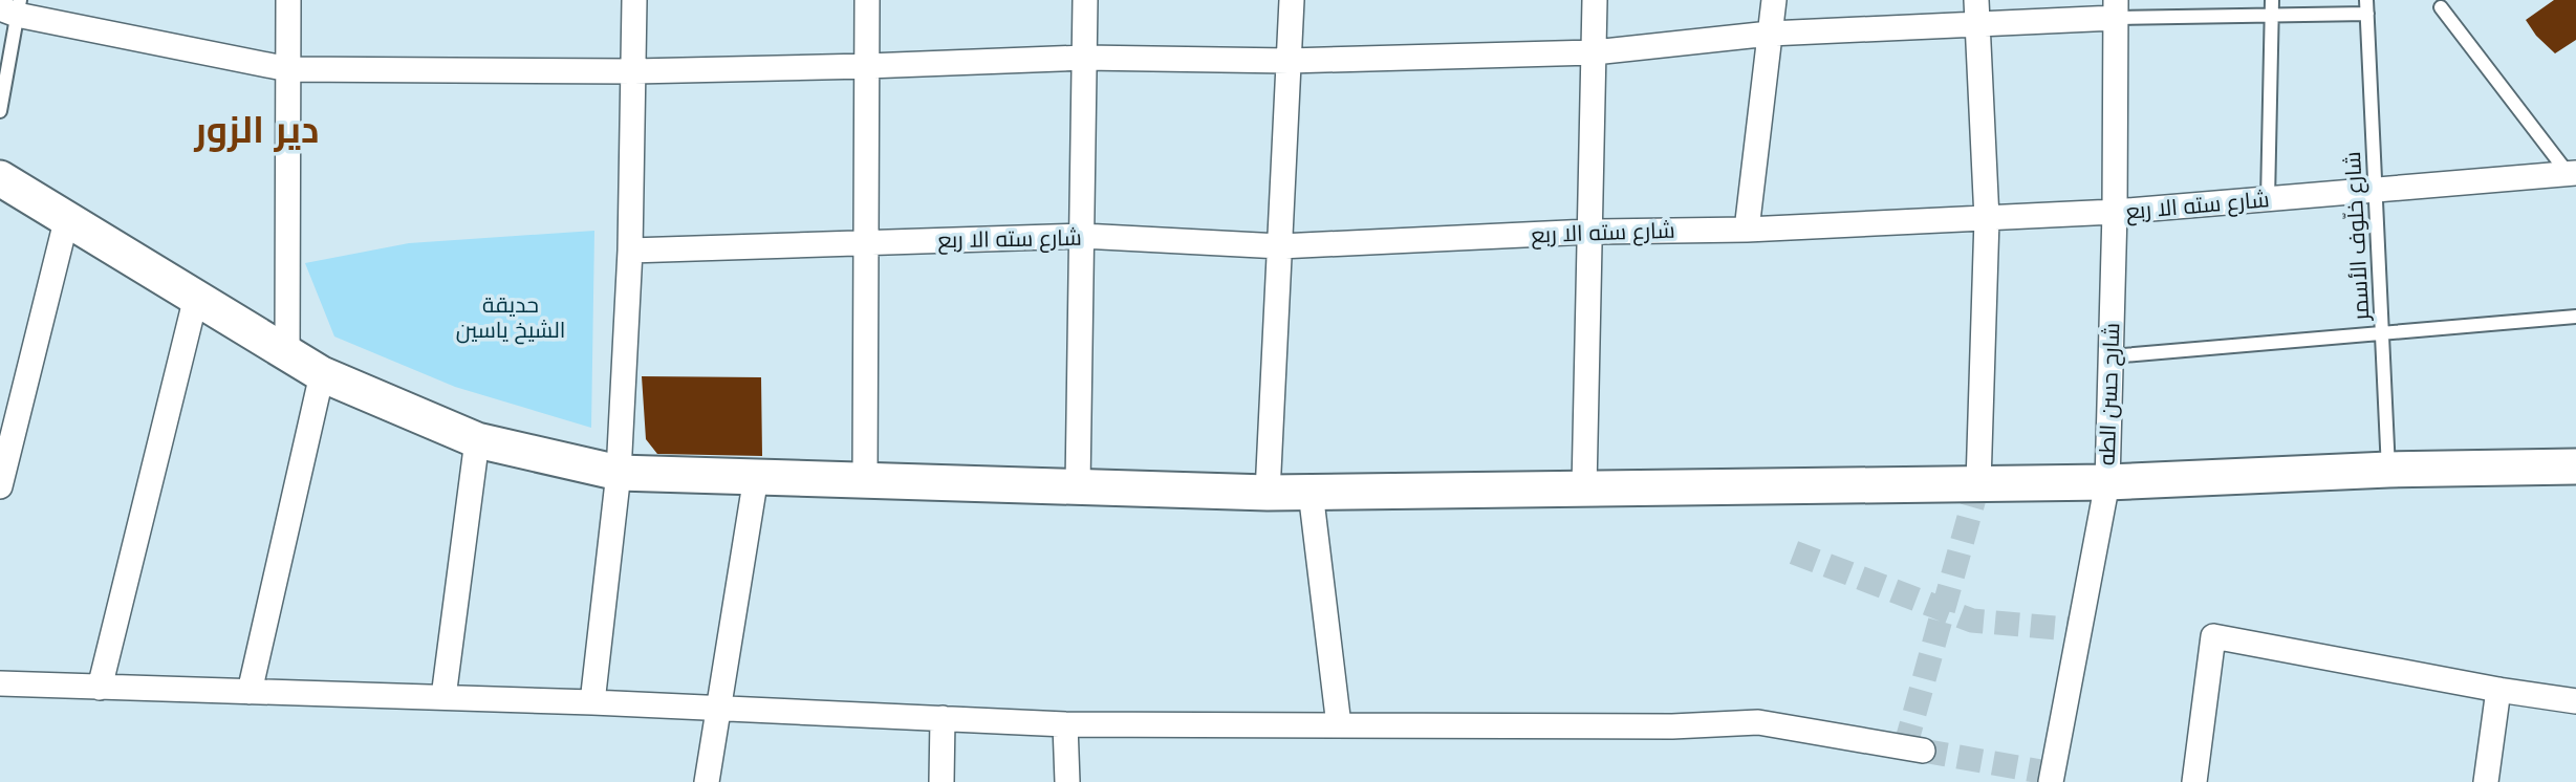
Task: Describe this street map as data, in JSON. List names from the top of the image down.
{
  "streets": {
    "street": ["شارع سته الا ربع", "شارح حسن الطه"],
    "lane": ["شارع خلّوف الأسمر"]
  },
  "crossings": [
    ["شارع سته الا ربع", "شارع خلّوف الأسمر"],
    ["شارع سته الا ربع", "شارح حسن الطه"]
  ],
  "districts": ["دير الزور"],
  "parks": ["حديقة الشيخ ياسين"]
}
